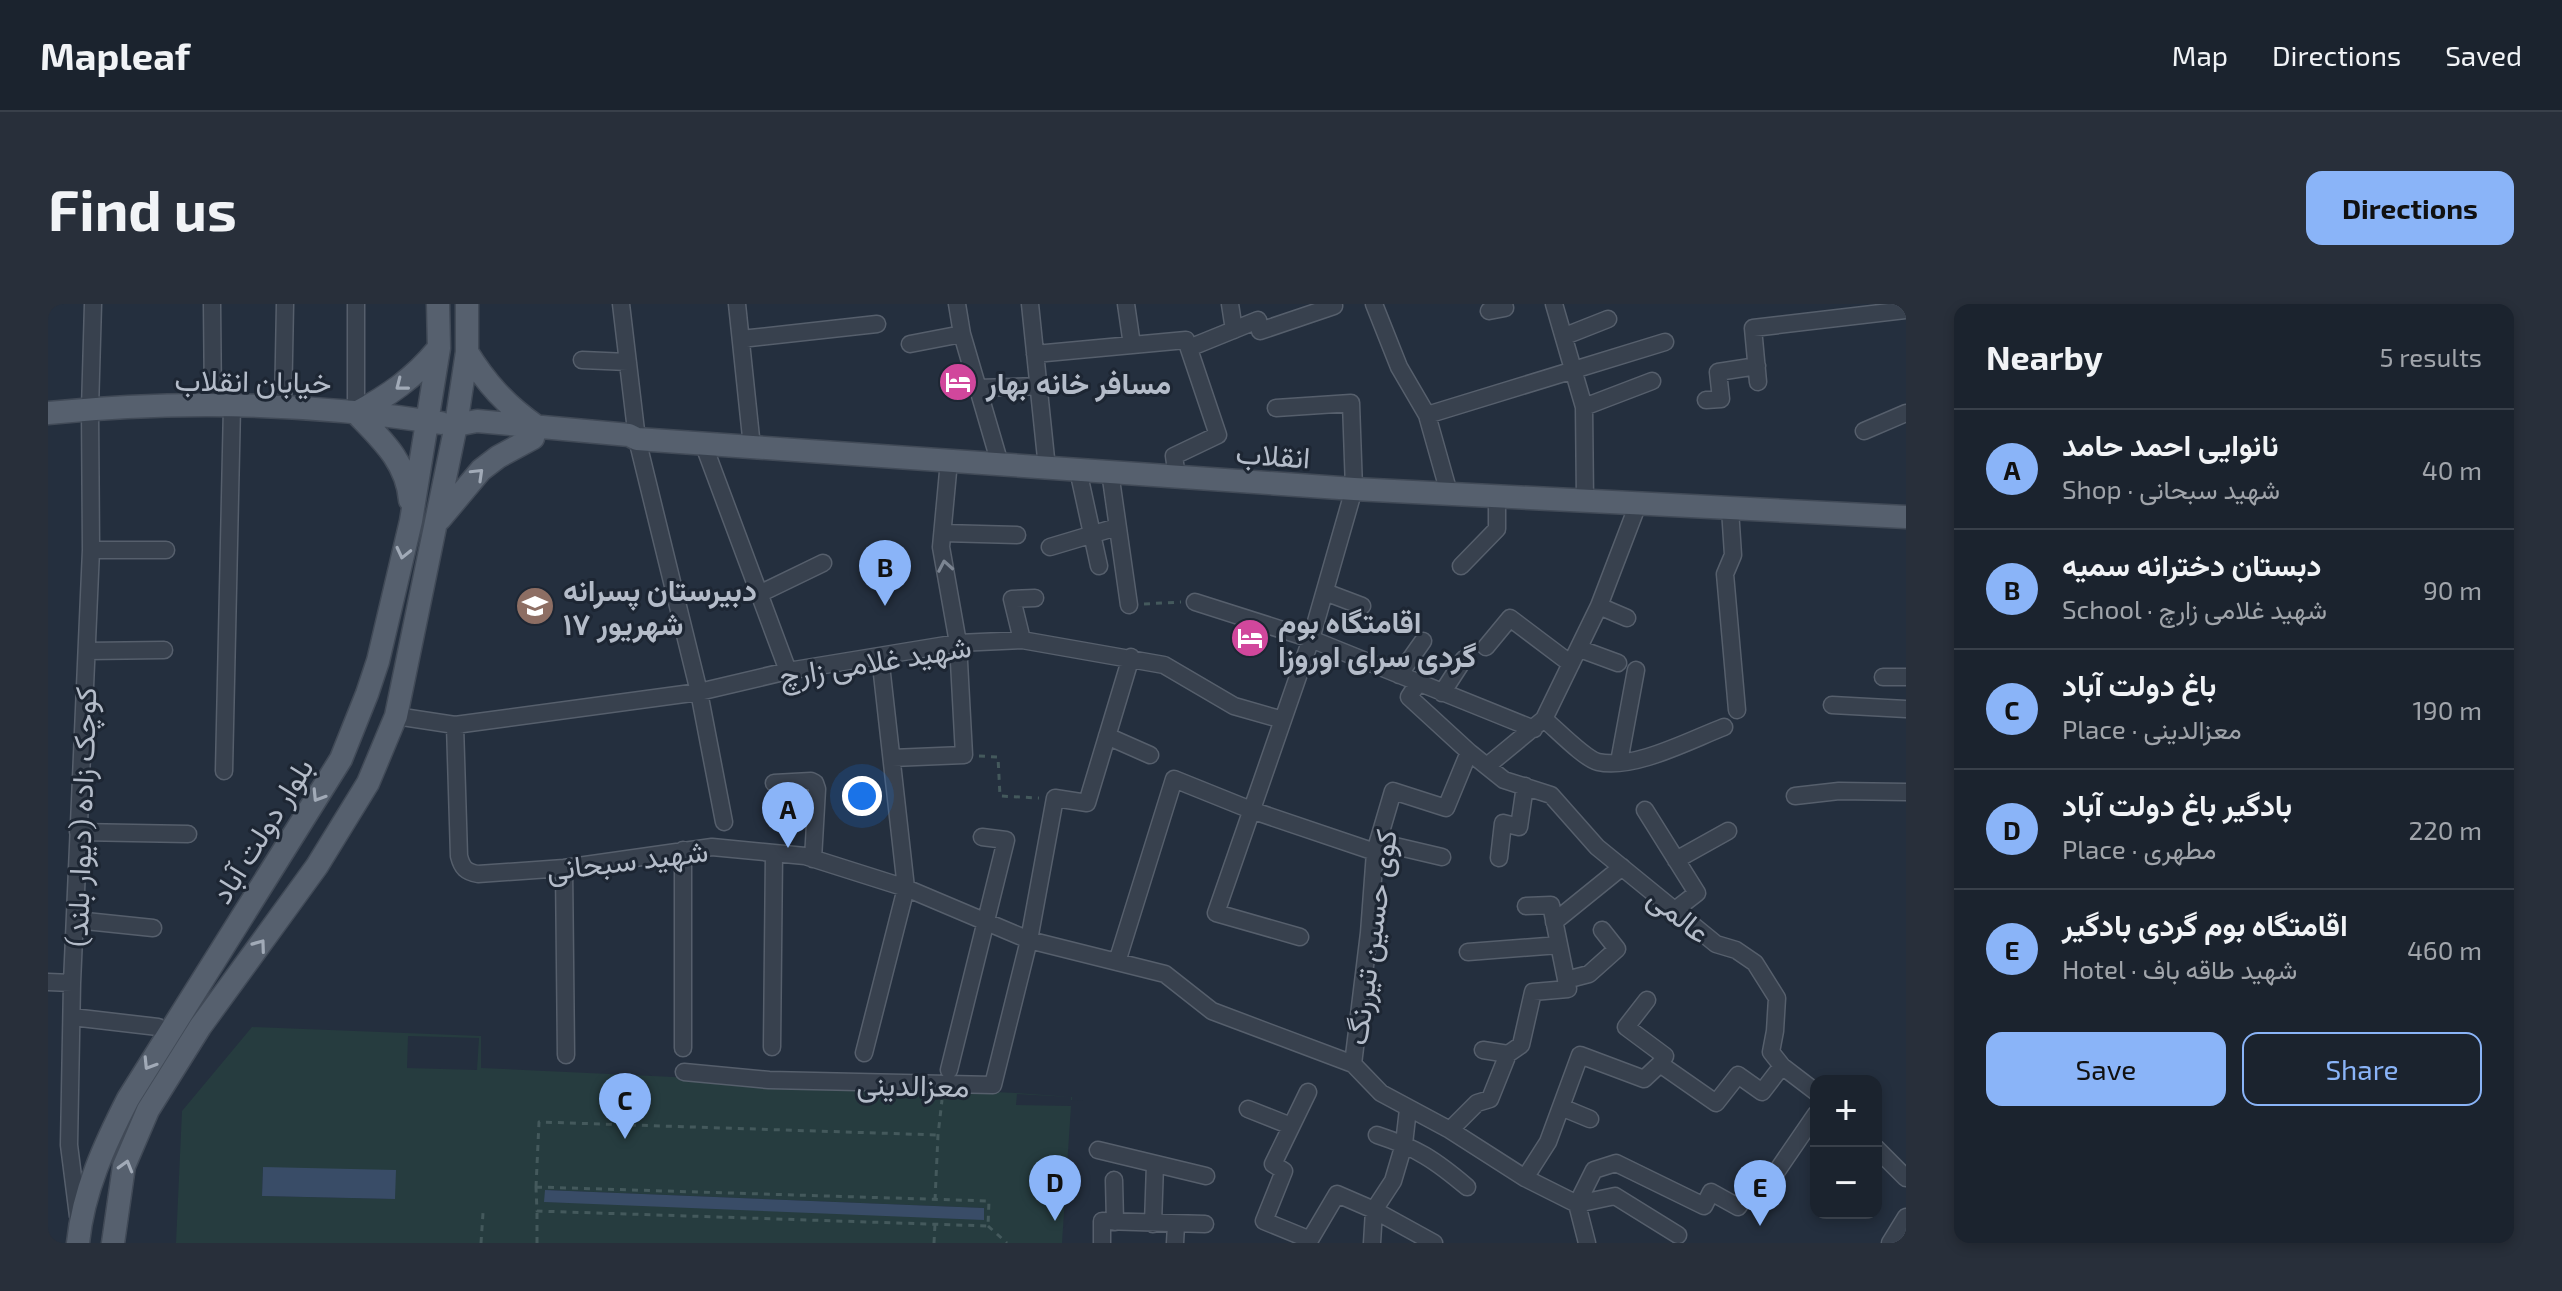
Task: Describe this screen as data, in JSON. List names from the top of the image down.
{
  "streets": {
    "main road": ["خیابان انقلاب", "انقلاب", "بلوار دولت آباد"],
    "street": [
      "شهید غلامی زارچ",
      "کوچک زاده (دیوار بلند)",
      "شهید سبحانی",
      "عالمی",
      "کوی حسین تیررنگ",
      "معزالدینی"
    ]
  },
  "crossings": [
    ["خیابان انقلاب", "انقلاب"],
    ["خیابان انقلاب", "کوچک زاده (دیوار بلند)"],
    ["خیابان انقلاب", "بلوار دولت آباد"],
    ["شهید غلامی زارچ", "شهید سبحانی"],
    ["کوچک زاده (دیوار بلند)", "بلوار دولت آباد"],
    ["شهید سبحانی", "کوی حسین تیررنگ"],
    ["شهید سبحانی", "معزالدینی"],
    ["کوی حسین تیررنگ", "معزالدینی"]
  ],
  "places": {
    "hotel": ["مسافر خانه بهار", "اقامتگاه بوم گردی سرای اوروزا"],
    "school or university": ["دبیرستان پسرانه ۱۷ شهریور"]
  },
  "page": {
    "header": "Mapleaf",
    "nav": ["Map", "Directions", "Saved"],
    "buttons": [
      "Directions",
      ["Save", "Share"]
    ],
    "title": "Find us",
    "heading": ["Nearby", "5 results"],
    "list": [
      {
        "mark": "A",
        "name": "نانوایی احمد حامد",
        "note": "Shop · شهید سبحانی",
        "value": "40 m"
      },
      {
        "mark": "B",
        "name": "دبستان دخترانه سمیه",
        "note": "School · شهید غلامی زارچ",
        "value": "90 m"
      },
      {
        "mark": "C",
        "name": "باغ دولت آباد",
        "note": "Place · معزالدینی",
        "value": "190 m"
      },
      {
        "mark": "D",
        "name": "بادگیر باغ دولت آباد",
        "note": "Place · مطهری",
        "value": "220 m"
      },
      {
        "mark": "E",
        "name": "اقامتگاه بوم گردی بادگیر",
        "note": "Hotel · شهید طاقه باف",
        "value": "460 m"
      }
    ],
    "pins": [
      "B",
      "A",
      "C",
      "D",
      "E"
    ],
    "map_buttons": ["+", "−"]
  }
}
